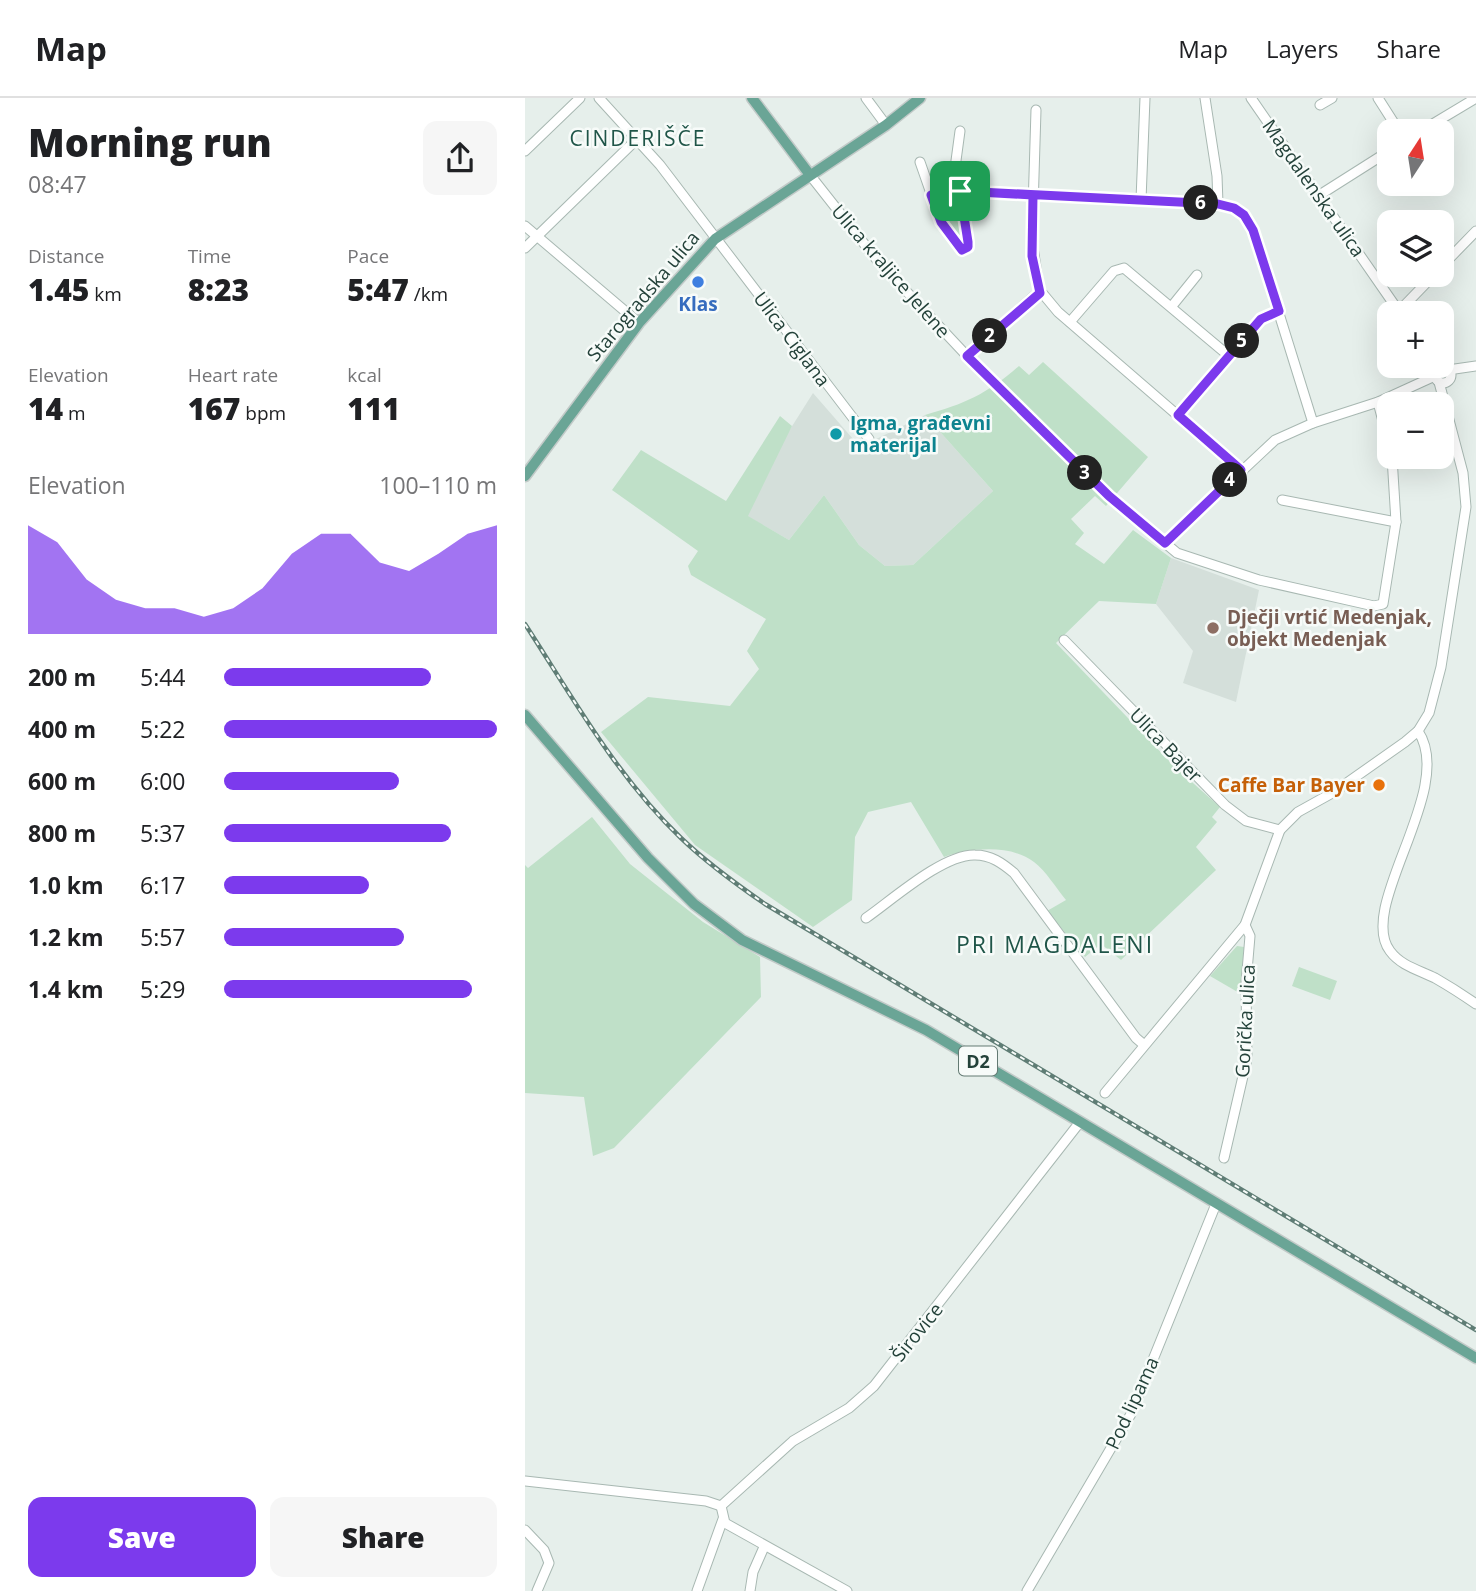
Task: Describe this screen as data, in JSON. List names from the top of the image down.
{
  "streets": {
    "main road": ["Starogradska ulica", "D2"],
    "street": [
      "Magdalenska ulica",
      "Ulica kraljice Jelene",
      "Ulica Ciglana",
      "Ulica Bajer",
      "Gorička ulica",
      "Širovice",
      "Pod lipama"
    ]
  },
  "crossings": [
    ["Ulica kraljice Jelene", "Starogradska ulica"],
    ["Starogradska ulica", "Ulica Ciglana"],
    ["Ulica Bajer", "Gorička ulica"],
    ["D2", "Širovice"],
    ["D2", "Pod lipama"]
  ],
  "districts": ["CINDERIŠČE", "PRI MAGDALENI"],
  "places": [
    "Klas",
    "Igma, građevni materijal",
    "Dječji vrtić Medenjak, objekt Medenjak",
    "Caffe Bar Bayer"
  ],
  "north": "top",
  "page": {
    "header": "Map",
    "nav": ["Map", "Layers", "Share"],
    "heading": ["Morning run", "08:47"],
    "map_buttons": ["+", "−"],
    "pins": [
      "6",
      "2",
      "5",
      "3",
      "4"
    ],
    "stats": [
      ["Distance", "1.45 km"],
      ["Time", "8:23"],
      ["Pace", "5:47 /km"],
      ["Elevation", "14 m"],
      ["Heart rate", "167 bpm"],
      ["kcal", "111"]
    ],
    "chart": ["Elevation", "100–110 m"],
    "list": [
      {
        "name": "200 m",
        "note": "5:44"
      },
      {
        "name": "400 m",
        "note": "5:22"
      },
      {
        "name": "600 m",
        "note": "6:00"
      },
      {
        "name": "800 m",
        "note": "5:37"
      },
      {
        "name": "1.0 km",
        "note": "6:17"
      },
      {
        "name": "1.2 km",
        "note": "5:57"
      },
      {
        "name": "1.4 km",
        "note": "5:29"
      }
    ],
    "buttons": ["Save", "Share"]
  }
}
